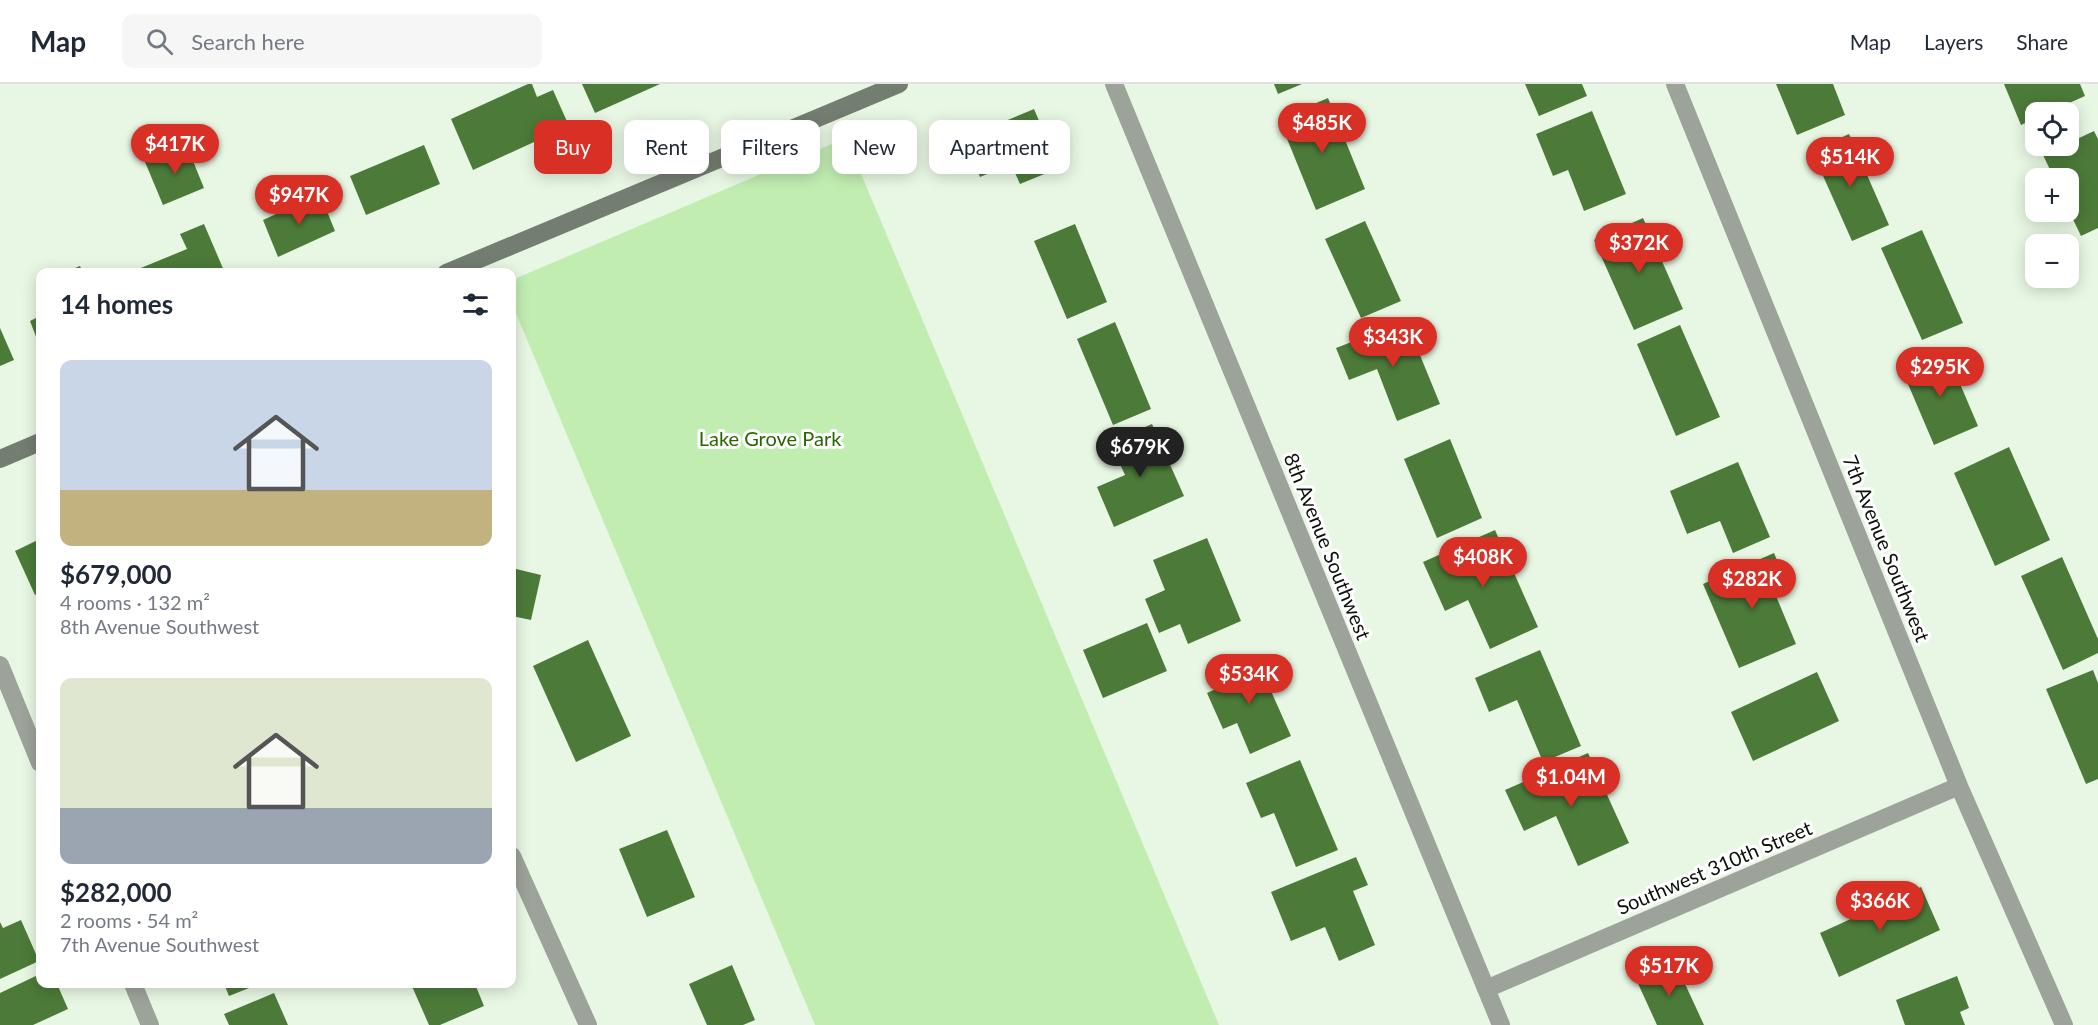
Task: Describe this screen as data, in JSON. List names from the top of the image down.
{
  "streets": {
    "street": ["8th Avenue Southwest", "7th Avenue Southwest", "Southwest 310th Street"]
  },
  "crossings": [
    ["8th Avenue Southwest", "Southwest 310th Street"],
    ["7th Avenue Southwest", "Southwest 310th Street"]
  ],
  "parks": ["Lake Grove Park"],
  "page": {
    "header": "Map",
    "search": "Search here",
    "nav": ["Map", "Layers", "Share"],
    "map_buttons": ["+", "−"],
    "price": [
      "$485K",
      "$417K",
      "$514K",
      "$947K",
      "$372K",
      "$343K",
      "$295K",
      "$679K",
      "$408K",
      "$282K",
      "$534K",
      "$1.04M",
      "$366K",
      "$517K"
    ],
    "chip": [
      "Buy",
      "Rent",
      "Filters",
      "New",
      "Apartment"
    ],
    "heading": "14 homes",
    "list": [
      {
        "name": "$679,000",
        "note": "4 rooms · 132 m² · 8th Avenue Southwest"
      },
      {
        "name": "$282,000",
        "note": "2 rooms · 54 m² · 7th Avenue Southwest"
      }
    ]
  }
}
